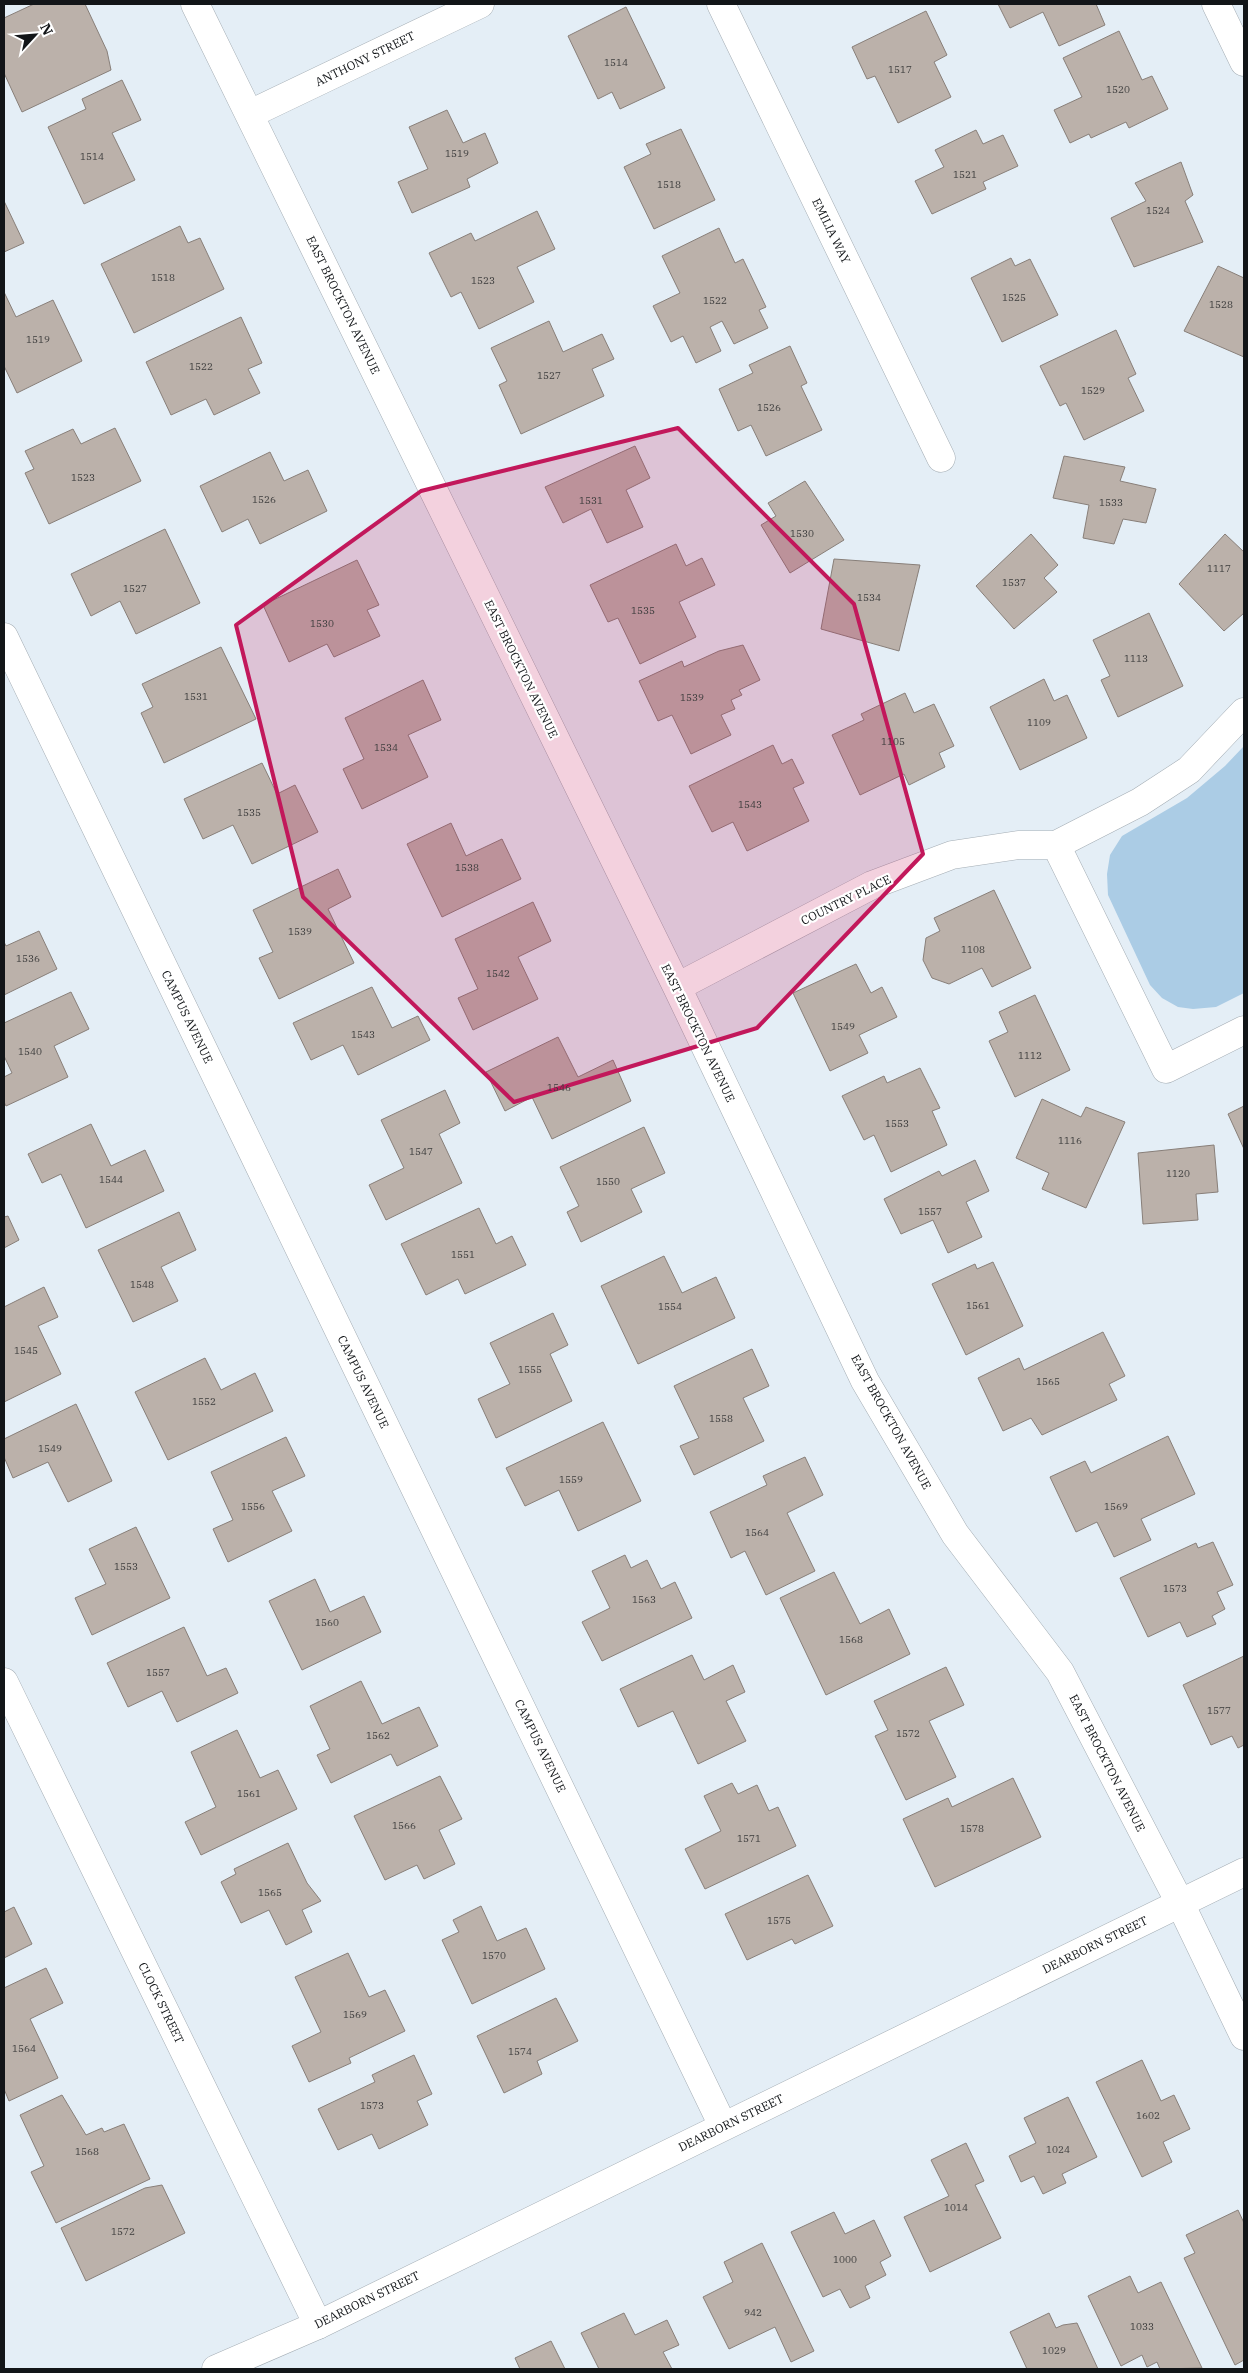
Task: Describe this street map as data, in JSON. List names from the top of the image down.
{
  "streets": {
    "street": [
      "ANTHONY STREET",
      "EMILIA WAY",
      "EAST BROCKTON AVENUE",
      "COUNTRY PLACE",
      "CAMPUS AVENUE",
      "DEARBORN STREET",
      "CLOCK STREET"
    ]
  },
  "crossings": [
    ["ANTHONY STREET", "EAST BROCKTON AVENUE"],
    ["EAST BROCKTON AVENUE", "COUNTRY PLACE"],
    ["EAST BROCKTON AVENUE", "DEARBORN STREET"],
    ["CAMPUS AVENUE", "DEARBORN STREET"],
    ["DEARBORN STREET", "CLOCK STREET"]
  ],
  "house_numbers": [
    "1514",
    "1517",
    "1520",
    "1519",
    "1514",
    "1521",
    "1518",
    "1524",
    "1518",
    "1523",
    "1525",
    "1522",
    "1528",
    "1519",
    "1522",
    "1527",
    "1529",
    "1526",
    "1523",
    "1526",
    "1531",
    "1533",
    "1530",
    "1117",
    "1537",
    "1527",
    "1534",
    "1535",
    "1530",
    "1113",
    "1531",
    "1539",
    "1109",
    "1105",
    "1534",
    "1543",
    "1535",
    "1538",
    "1539",
    "1108",
    "1536",
    "1542",
    "1549",
    "1543",
    "1540",
    "1112",
    "1546",
    "1553",
    "1116",
    "1547",
    "1120",
    "1544",
    "1550",
    "1557",
    "1551",
    "1548",
    "1561",
    "1554",
    "1545",
    "1555",
    "1565",
    "1552",
    "1558",
    "1549",
    "1559",
    "1556",
    "1569",
    "1564",
    "1553",
    "1573",
    "1563",
    "1560",
    "1568",
    "1557",
    "1577",
    "1572",
    "1562",
    "1561",
    "1566",
    "1578",
    "1571",
    "1565",
    "1575",
    "1570",
    "1569",
    "1564",
    "1574",
    "1573",
    "1602",
    "1024",
    "1568",
    "1014",
    "1572",
    "1000",
    "942",
    "1033",
    "1029"
  ],
  "north": "top right"
}
